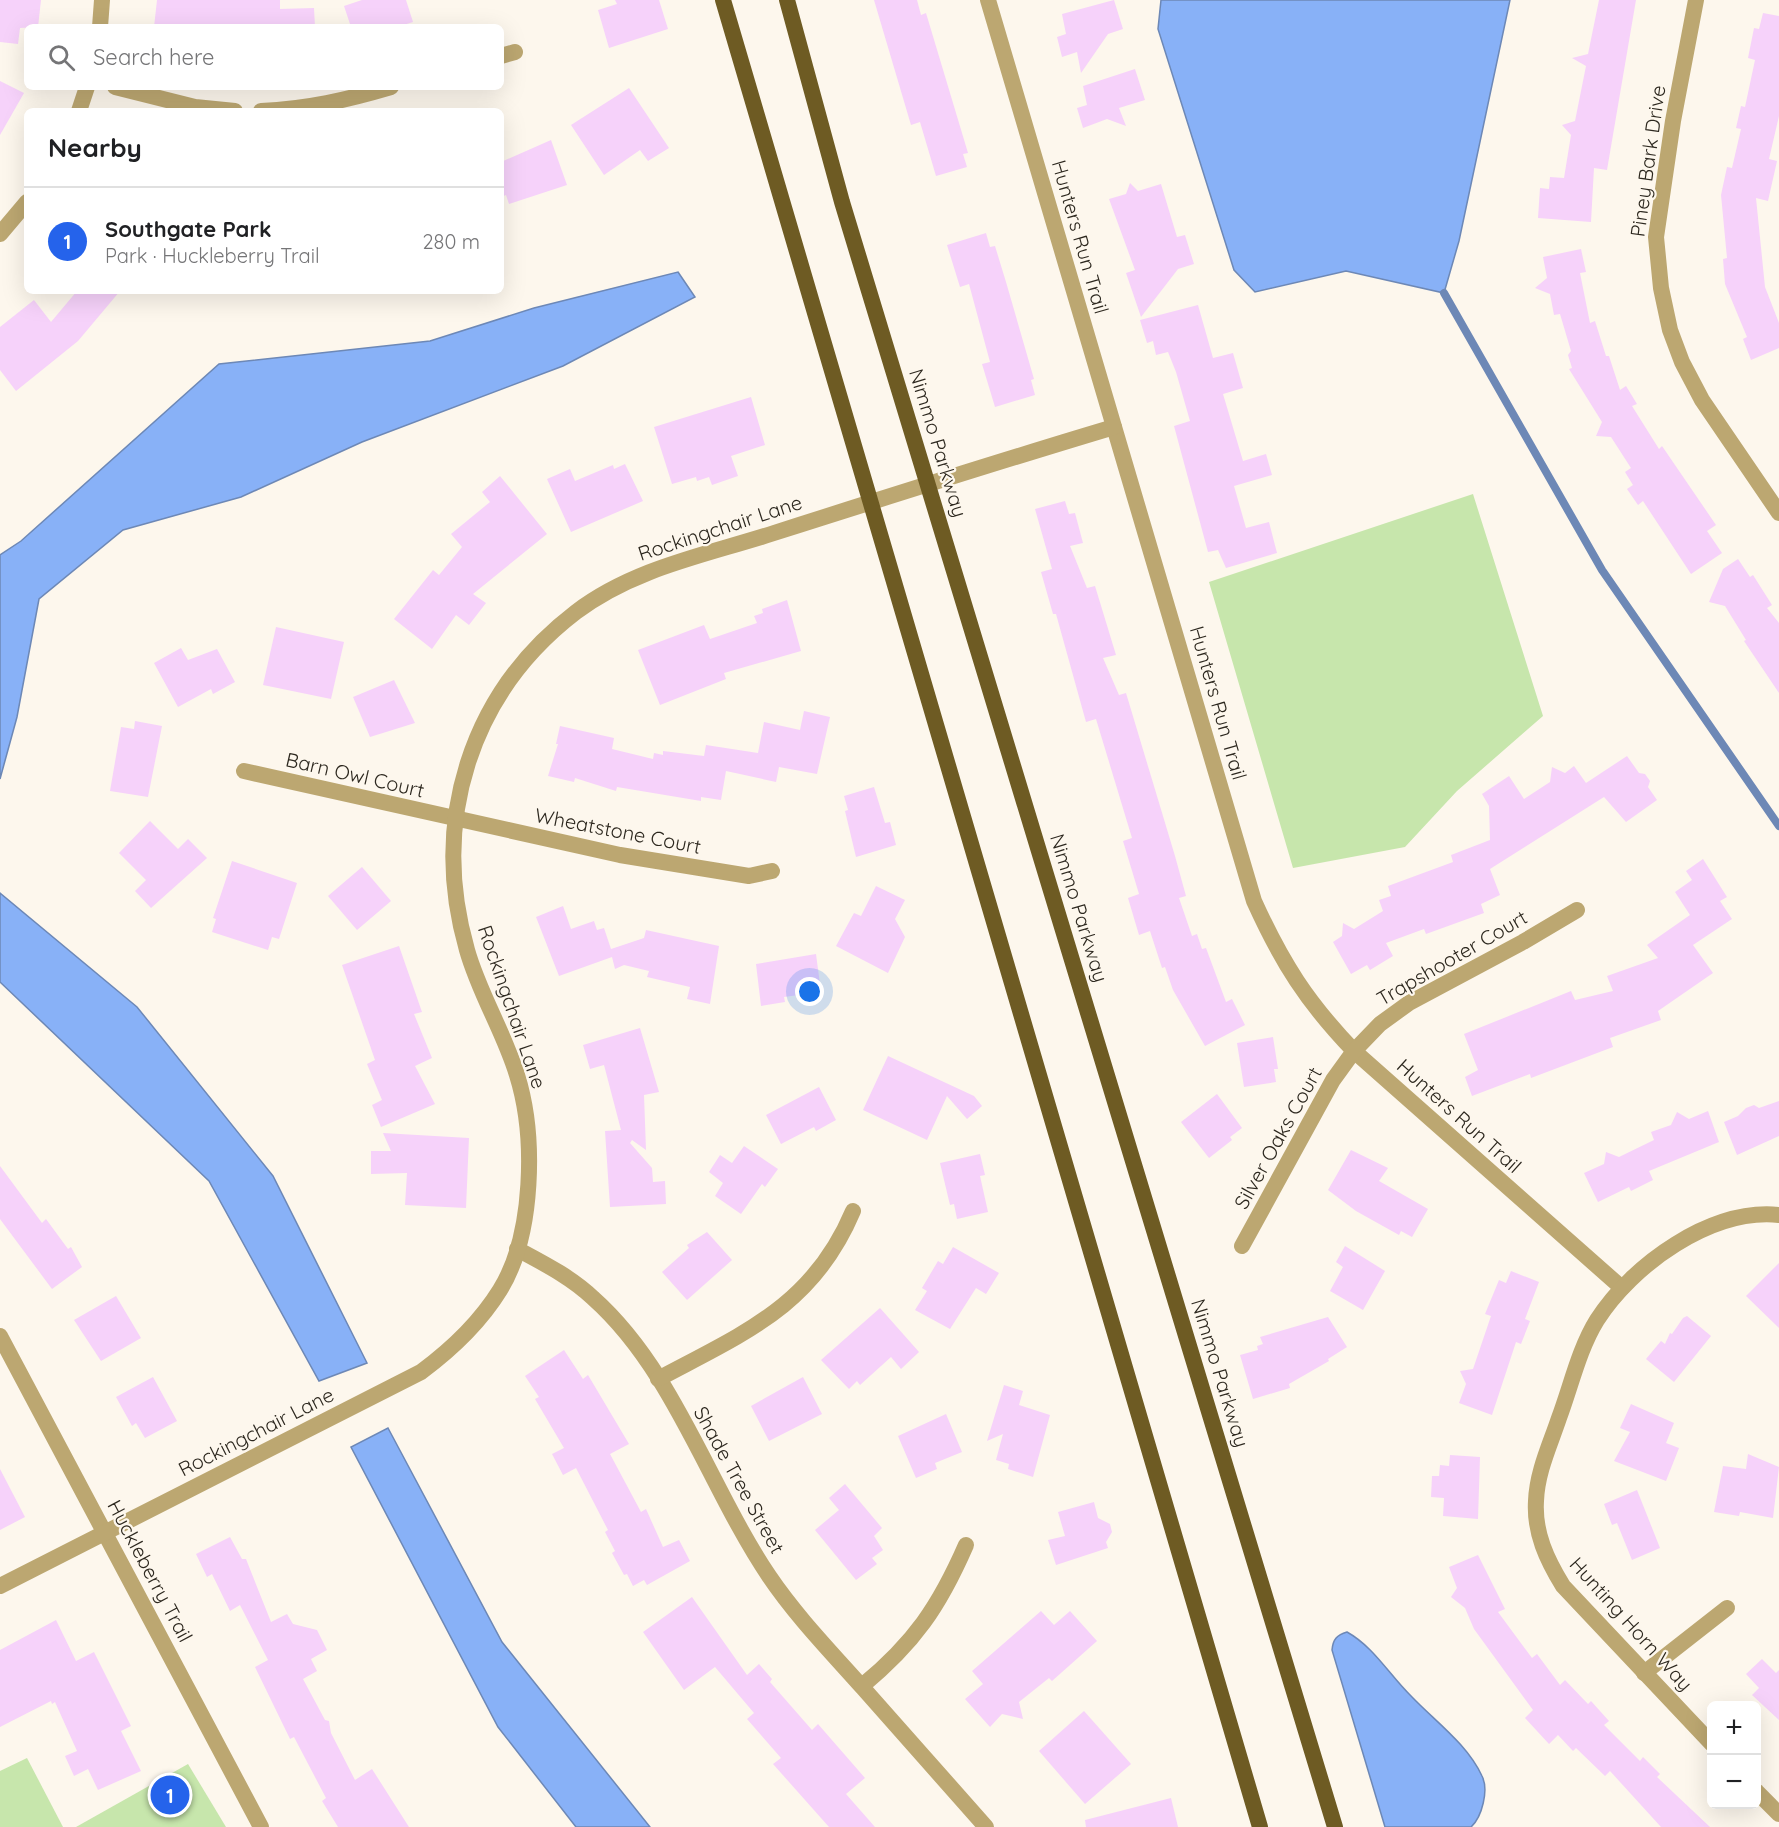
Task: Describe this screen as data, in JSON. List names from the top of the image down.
{
  "streets": {
    "highway": ["Nimmo Parkway"],
    "street": [
      "Piney Bark Drive",
      "Hunters Run Trail",
      "Rockingchair Lane",
      "Barn Owl Court",
      "Wheatstone Court",
      "Trapshooter Court",
      "Silver Oaks Court",
      "Shade Tree Street",
      "Huckleberry Trail",
      "Hunting Horn Way"
    ]
  },
  "crossings": [
    ["Hunters Run Trail", "Rockingchair Lane"],
    ["Hunters Run Trail", "Trapshooter Court"],
    ["Hunters Run Trail", "Silver Oaks Court"],
    ["Hunters Run Trail", "Hunting Horn Way"],
    ["Nimmo Parkway", "Rockingchair Lane"],
    ["Rockingchair Lane", "Barn Owl Court"],
    ["Rockingchair Lane", "Wheatstone Court"],
    ["Rockingchair Lane", "Shade Tree Street"],
    ["Rockingchair Lane", "Huckleberry Trail"],
    ["Barn Owl Court", "Wheatstone Court"],
    ["Trapshooter Court", "Silver Oaks Court"]
  ],
  "page": {
    "search": "Search here",
    "heading": "Nearby",
    "list": [
      {
        "mark": "1",
        "name": "Southgate Park",
        "note": "Park · Huckleberry Trail",
        "value": "280 m"
      }
    ],
    "map_buttons": ["+", "−"],
    "pins": "1"
  }
}
